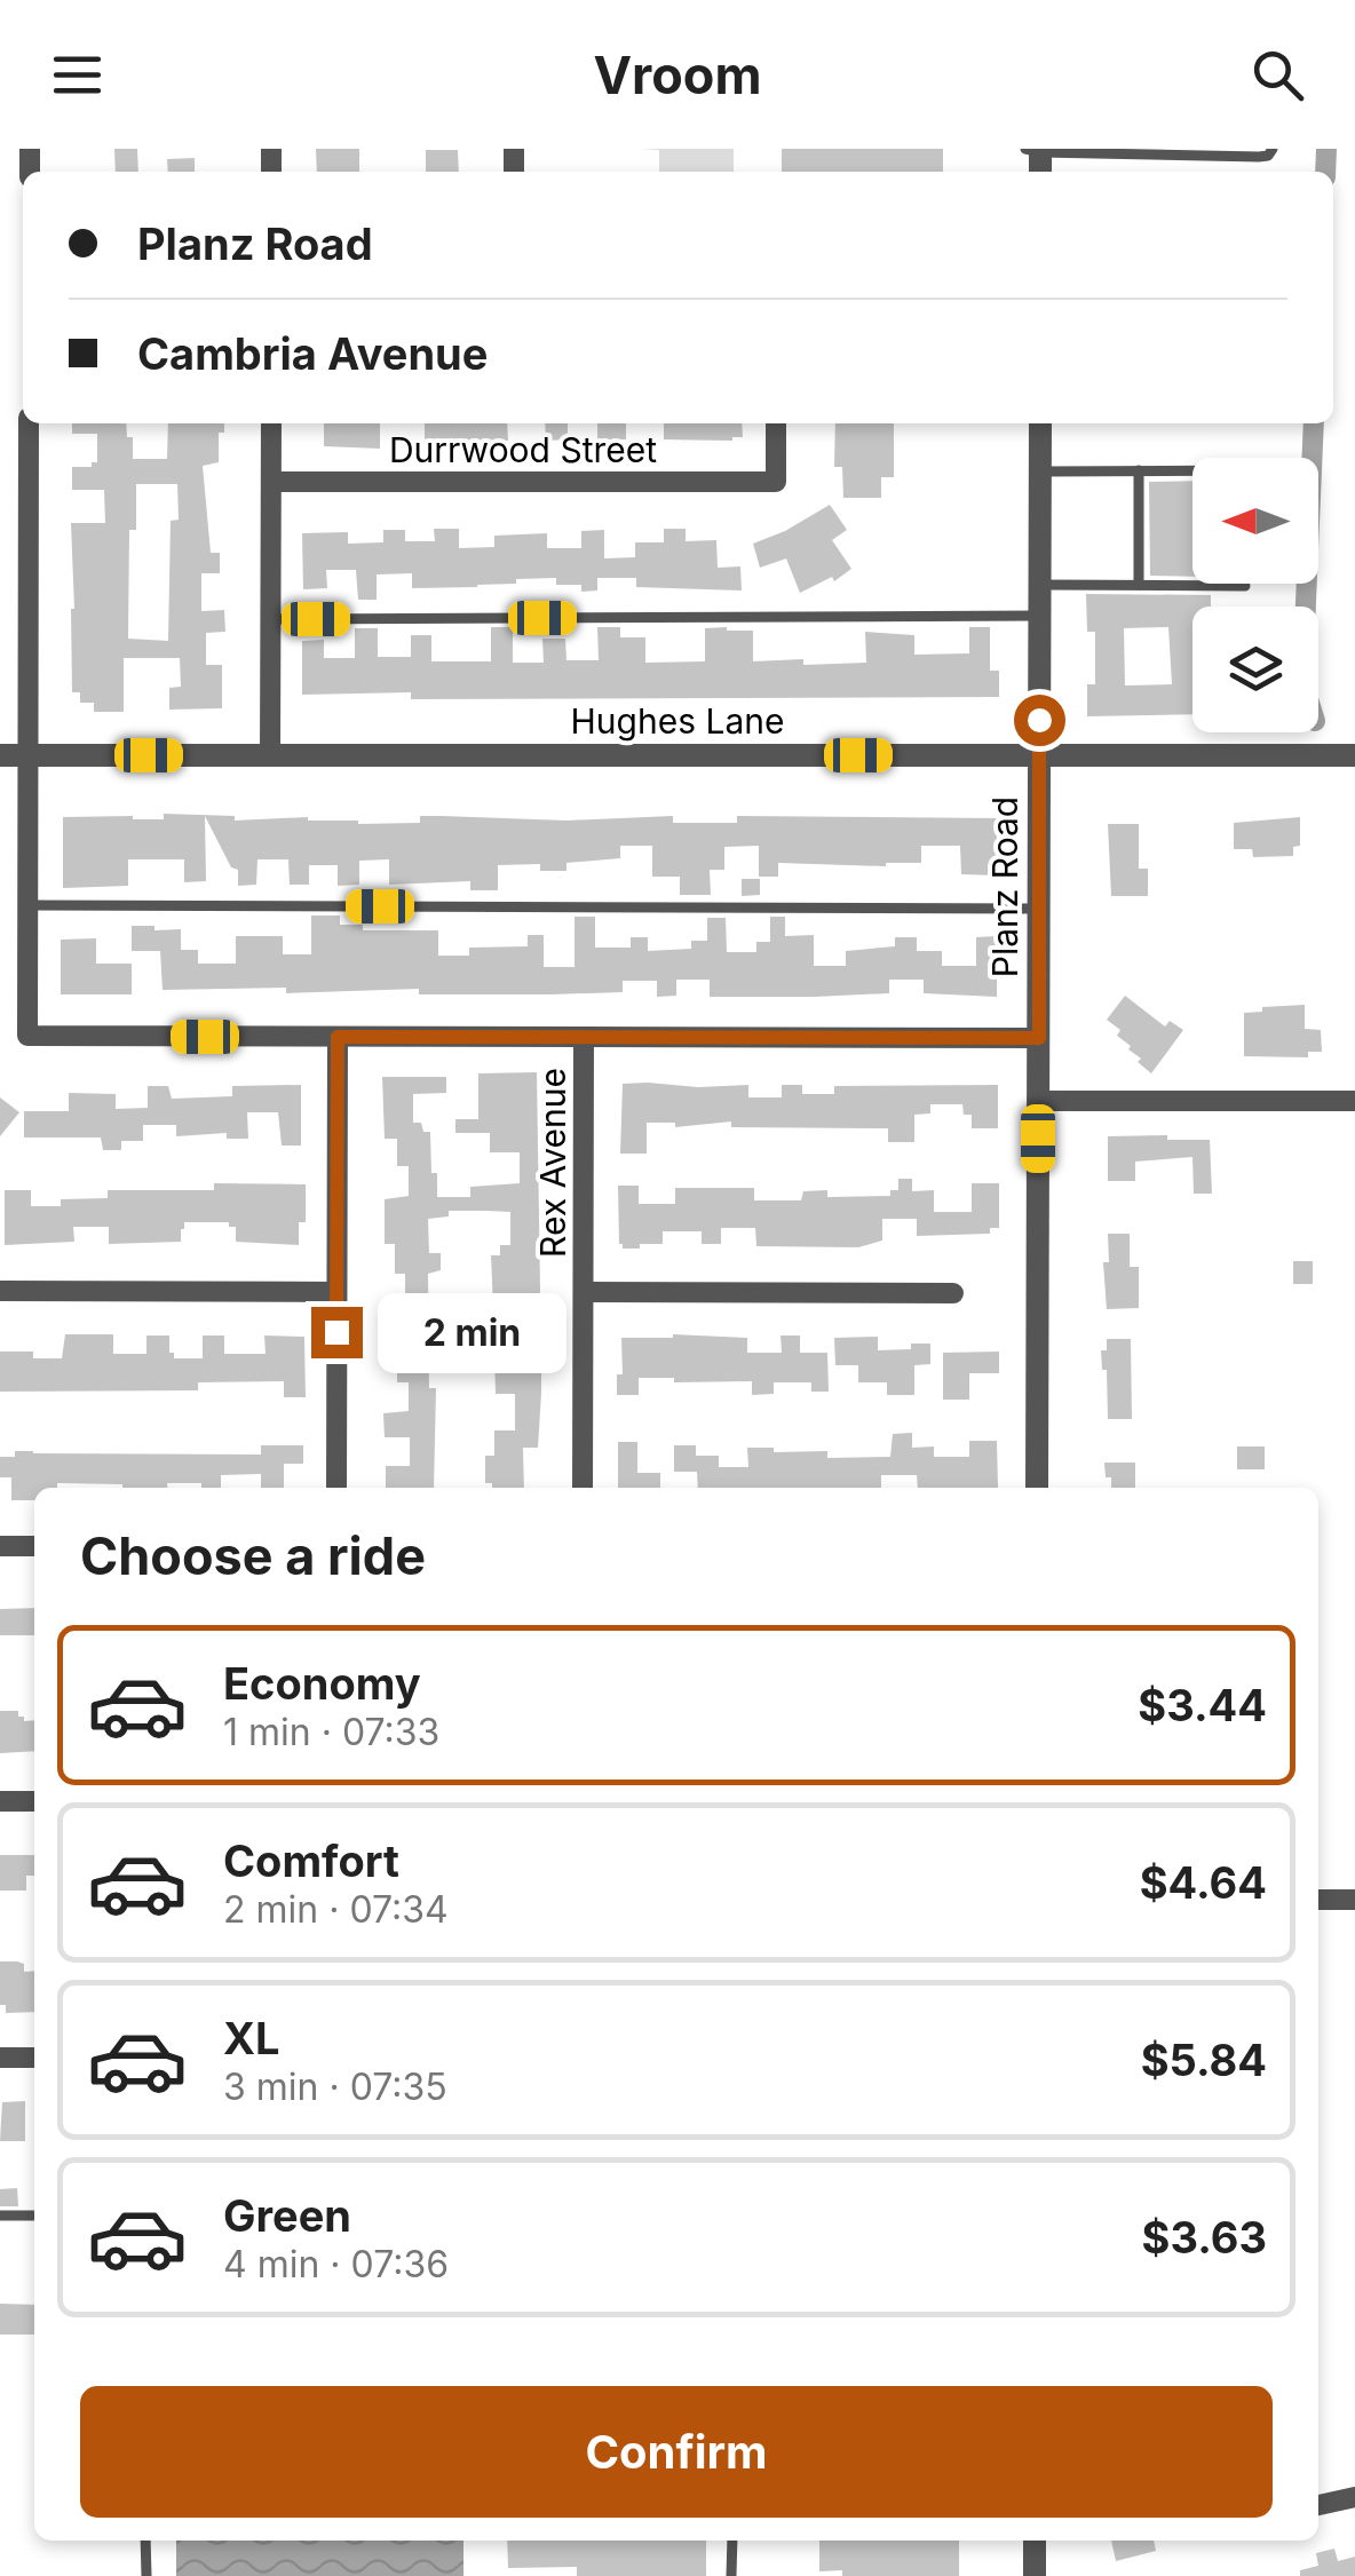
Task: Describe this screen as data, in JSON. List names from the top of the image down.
{
  "streets": {
    "street": [
      "Durrwood Street",
      "Hughes Lane",
      "Planz Road",
      "Rex Avenue"
    ]
  },
  "crossings": [
    ["Hughes Lane", "Planz Road"]
  ],
  "north": "left",
  "page": {
    "header": "Vroom",
    "banner": ["Planz Road", "Cambria Avenue"],
    "bubble": "2 min",
    "heading": "Choose a ride",
    "list": [
      {
        "name": "Economy",
        "note": "1 min · 07:33",
        "value": "$3.44"
      },
      {
        "name": "Comfort",
        "note": "2 min · 07:34",
        "value": "$4.64"
      },
      {
        "name": "XL",
        "note": "3 min · 07:35",
        "value": "$5.84"
      },
      {
        "name": "Green",
        "note": "4 min · 07:36",
        "value": "$3.63"
      }
    ],
    "buttons": "Confirm"
  }
}
